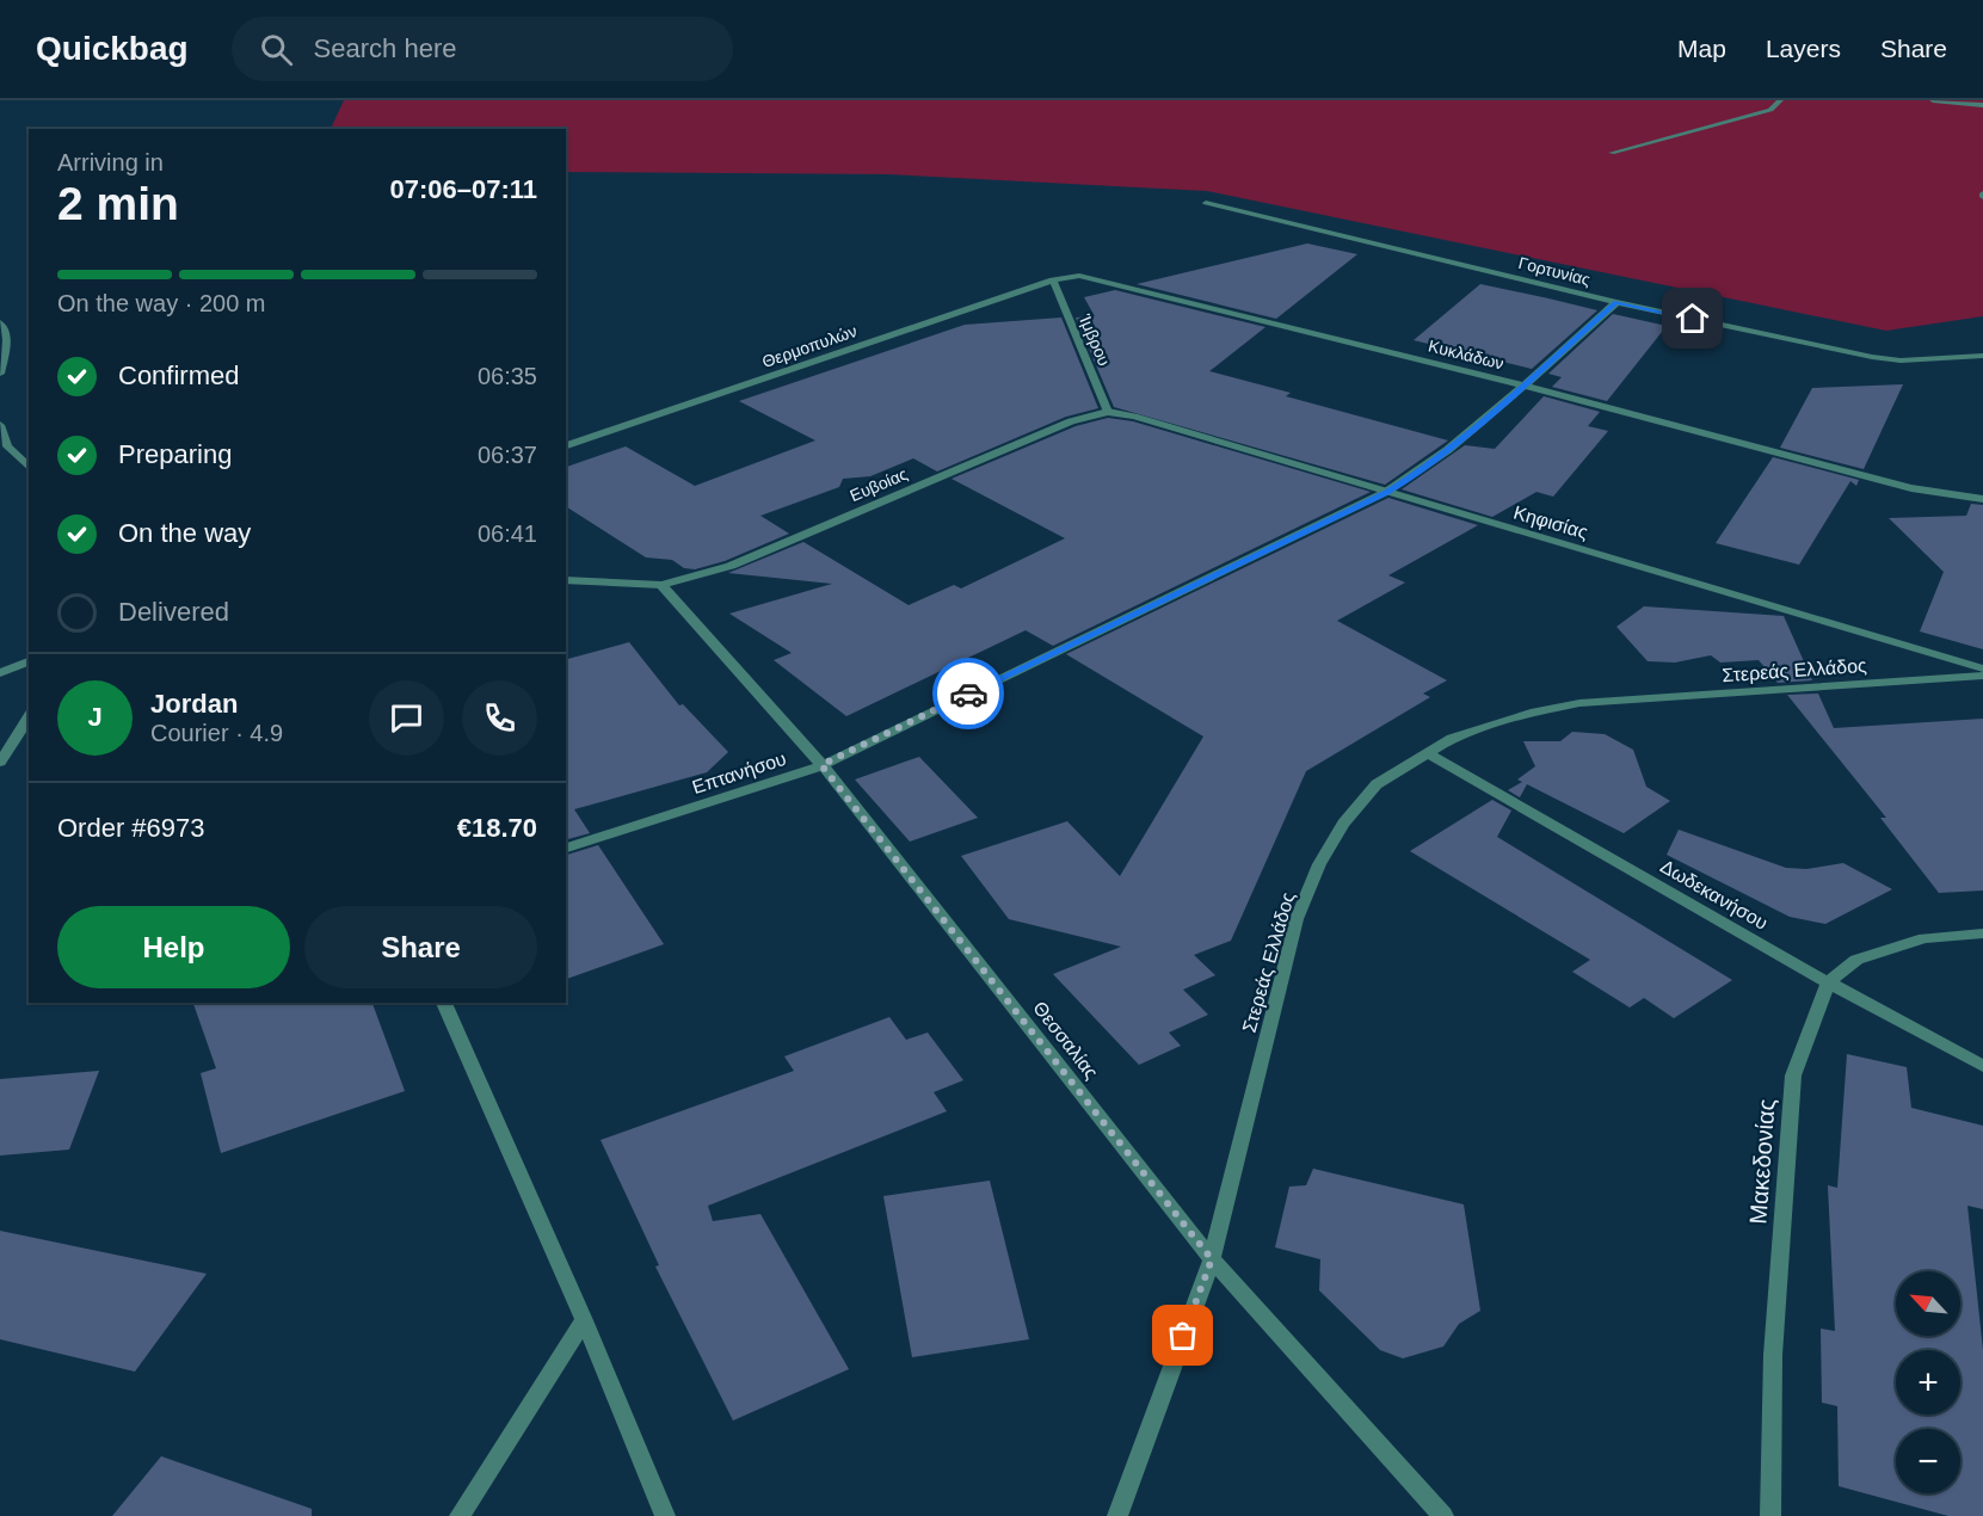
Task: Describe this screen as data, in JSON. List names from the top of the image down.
{
  "streets": {
    "street": [
      "Γορτυνίας",
      "Ίμβρου",
      "Θερμοπυλών",
      "Κυκλάδων",
      "Ευβοίας",
      "Κηφισίας",
      "Στερεάς Ελλάδος",
      "Επτανήσου",
      "Δωδεκανήσου",
      "Θεσσαλίας",
      "Μακεδονίας"
    ]
  },
  "crossings": [
    ["Γορτυνίας", "Επτανήσου"],
    ["Ίμβρου", "Θερμοπυλών"],
    ["Ίμβρου", "Ευβοίας"],
    ["Ίμβρου", "Κηφισίας"],
    ["Θερμοπυλών", "Κυκλάδων"],
    ["Κυκλάδων", "Επτανήσου"],
    ["Ευβοίας", "Κηφισίας"],
    ["Ευβοίας", "Θεσσαλίας"],
    ["Κηφισίας", "Επτανήσου"],
    ["Στερεάς Ελλάδος", "Δωδεκανήσου"],
    ["Στερεάς Ελλάδος", "Θεσσαλίας"],
    ["Επτανήσου", "Θεσσαλίας"],
    ["Δωδεκανήσου", "Μακεδονίας"]
  ],
  "north": "top left",
  "page": {
    "header": "Quickbag",
    "search": "Search here",
    "nav": ["Map", "Layers", "Share"],
    "heading": ["2 min", "Arriving in", "07:06–07:11"],
    "panel": [
      "Jordan",
      "Courier · 4.9",
      "Order #6973",
      "€18.70"
    ],
    "bar": "On the way · 200 m",
    "list": [
      ["Confirmed", "06:35"],
      ["Preparing", "06:37"],
      ["On the way", "06:41"],
      "Delivered"
    ],
    "round": "J",
    "buttons": ["Help", "Share"],
    "map_buttons": ["+", "−"]
  }
}
